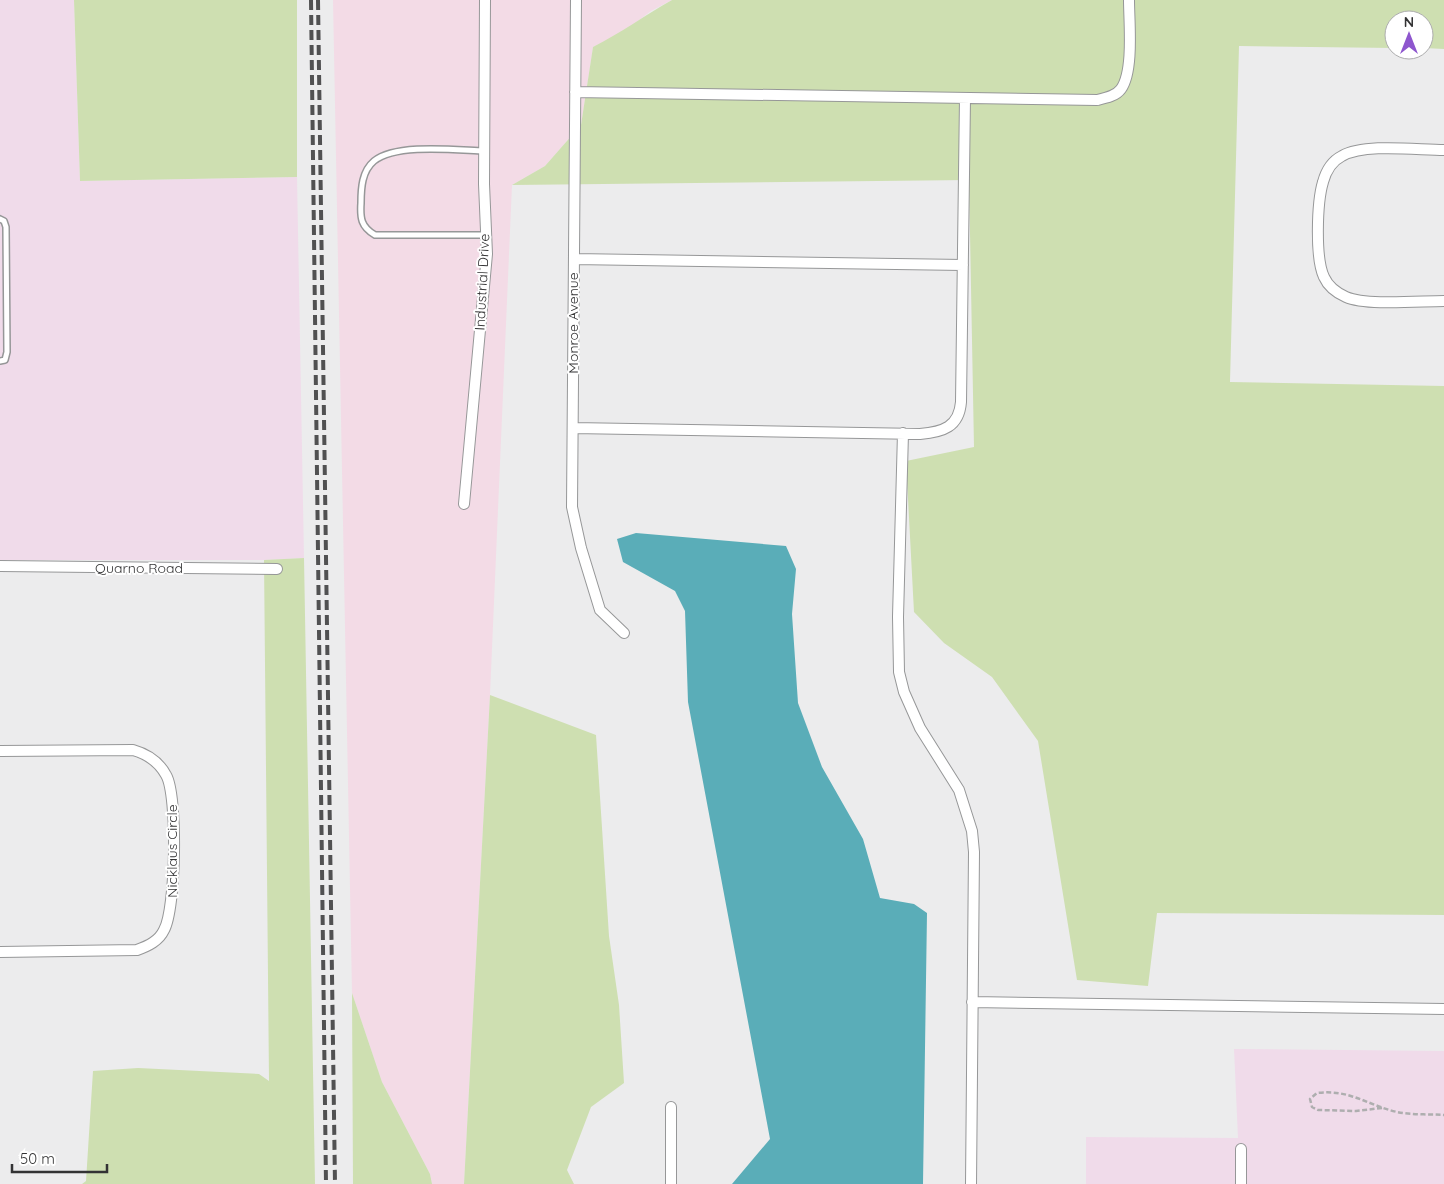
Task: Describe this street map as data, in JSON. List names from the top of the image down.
{
  "streets": {
    "street": [
      "Industrial Drive",
      "Monroe Avenue",
      "Quarno Road",
      "Nicklaus Circle"
    ]
  },
  "scale_bar": "50 m",
  "north": "top"
}
